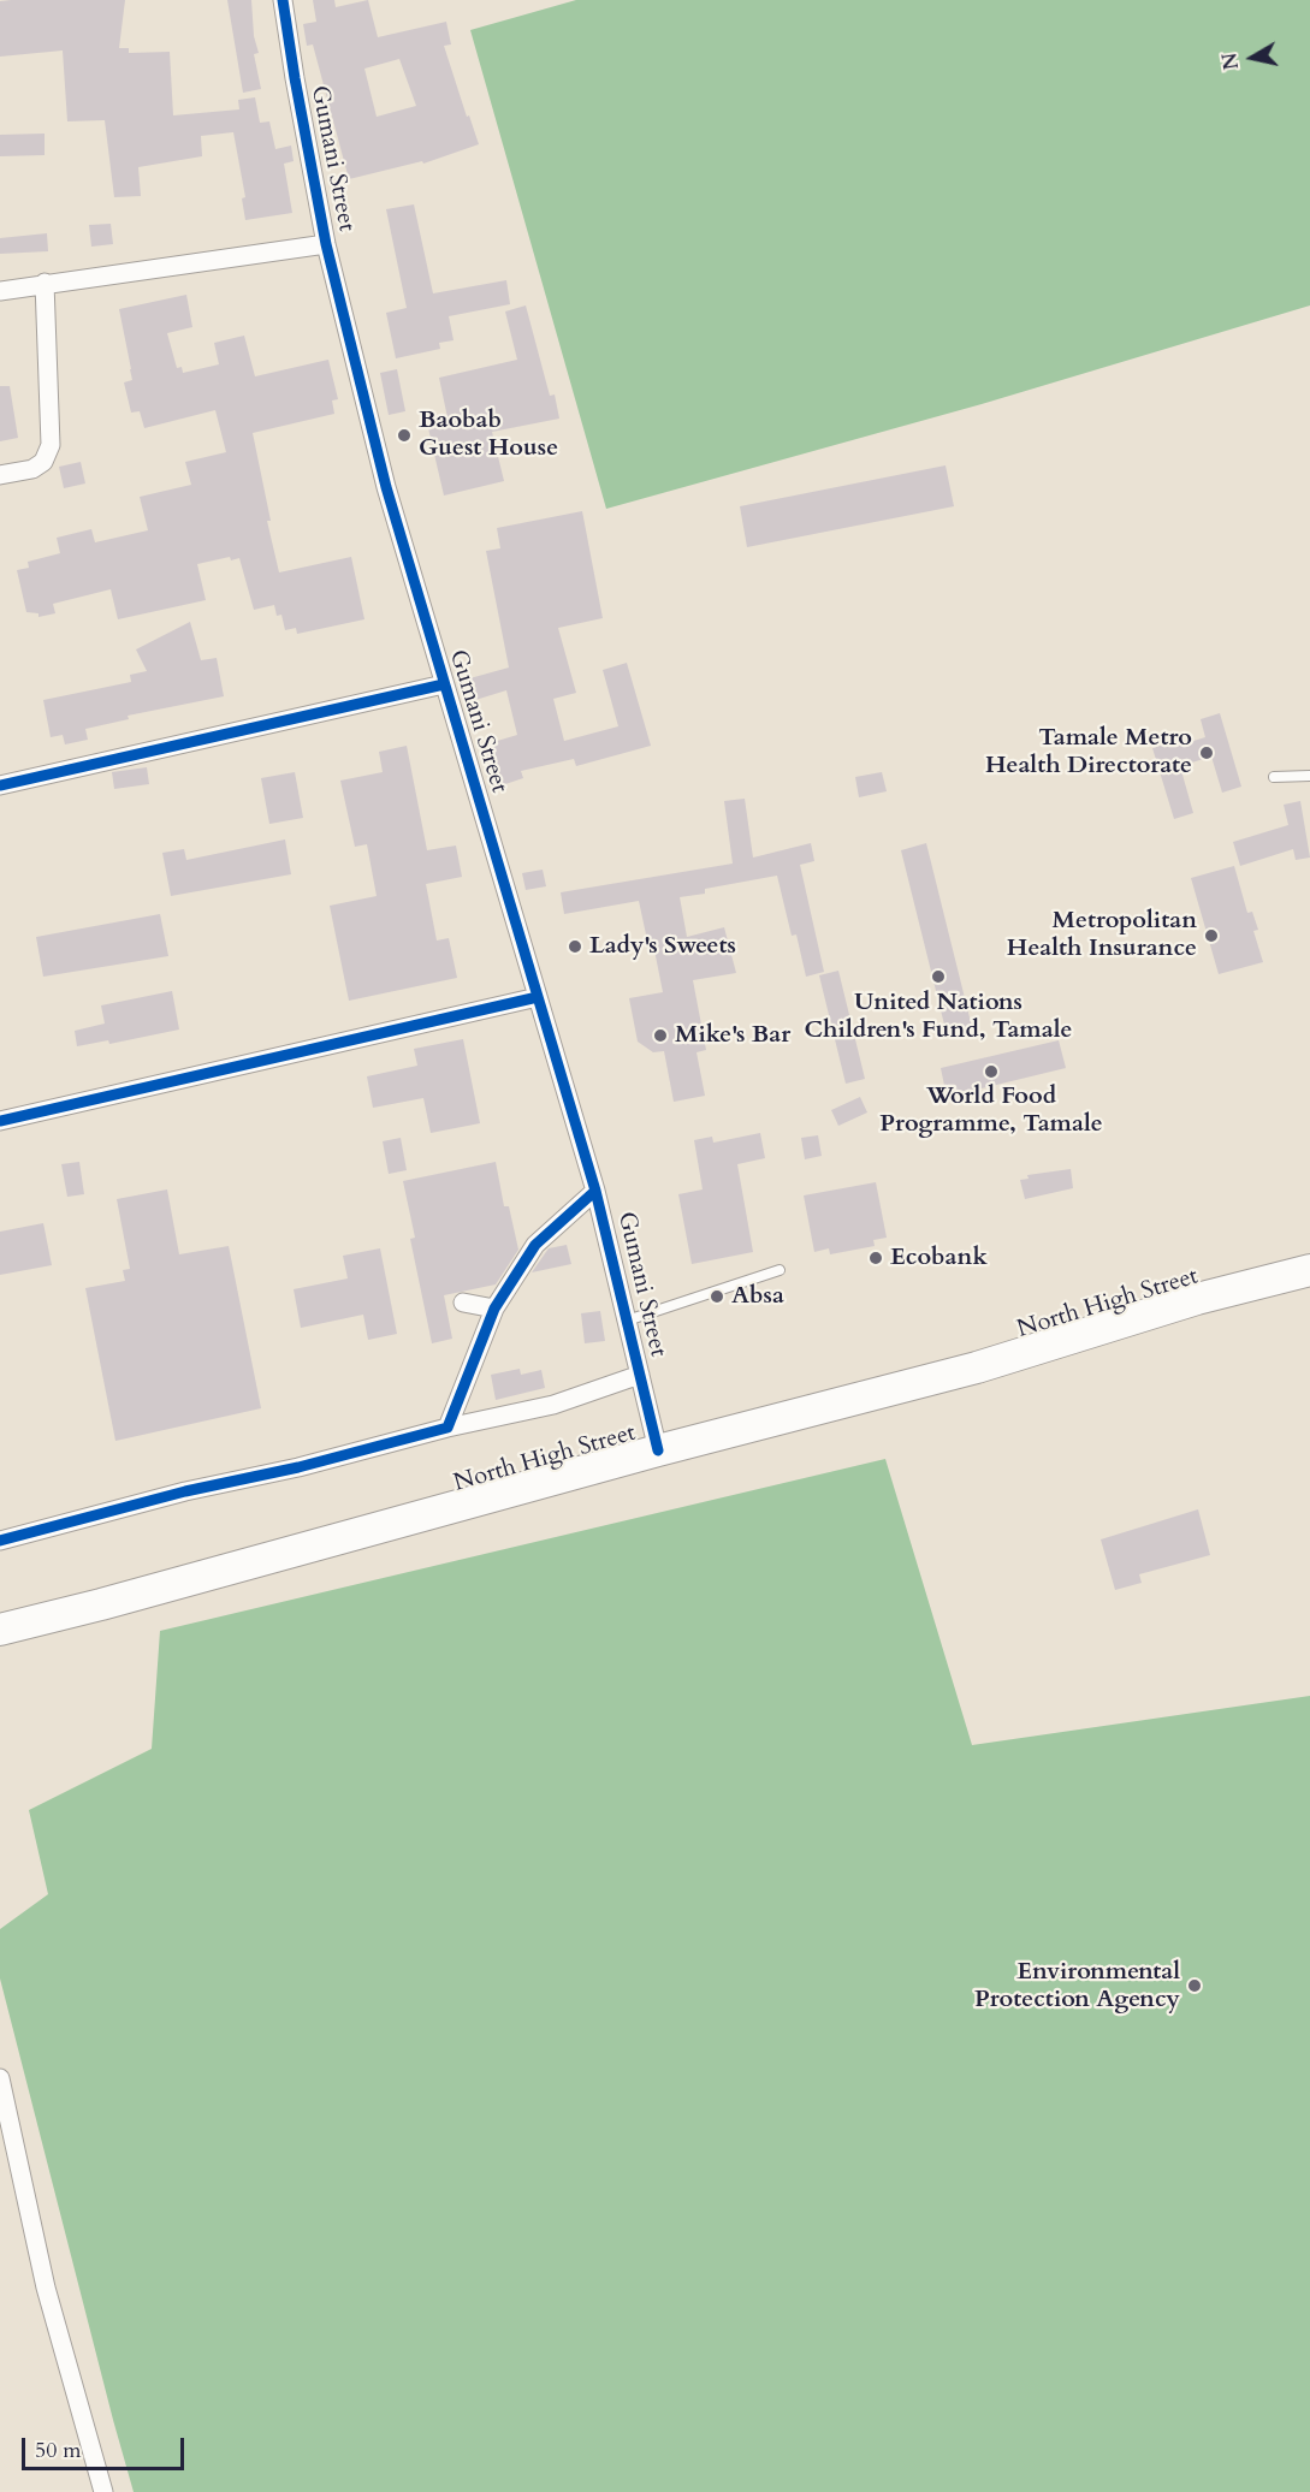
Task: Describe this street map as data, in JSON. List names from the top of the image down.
{
  "streets": {
    "highway": ["North High Street"],
    "street": ["Gumani Street"]
  },
  "crossings": [
    ["Gumani Street", "North High Street"]
  ],
  "places": [
    "Baobab Guest House",
    "Tamale Metro Health Directorate",
    "Metropolitan Health Insurance",
    "Lady's Sweets",
    "United Nations Children's Fund, Tamale",
    "Mike's Bar",
    "World Food Programme, Tamale",
    "Ecobank",
    "Absa",
    "Environmental Protection Agency"
  ],
  "scale_bar": "50 m",
  "north": "left"
}
